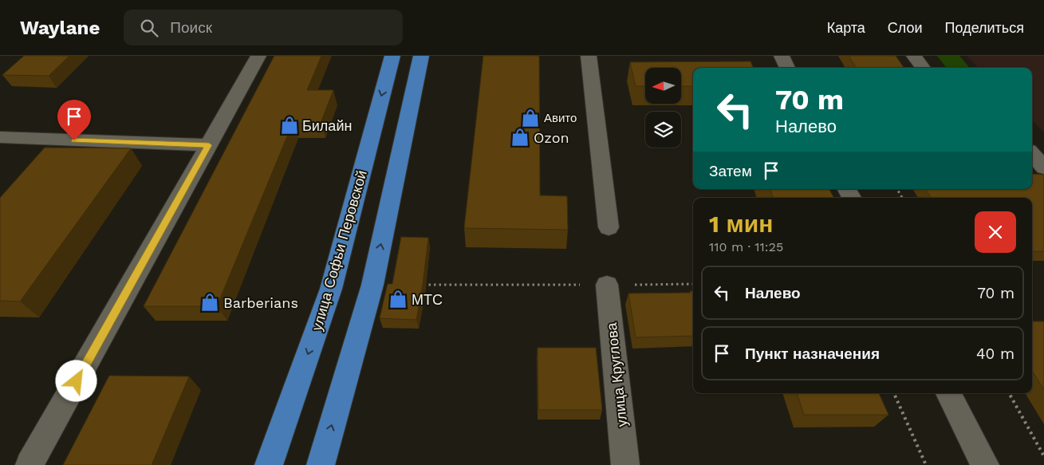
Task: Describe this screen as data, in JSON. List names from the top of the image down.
{
  "streets": {
    "main road": ["улица Софьи Перовской"],
    "street": ["улица Круглова"]
  },
  "places": {
    "shop": [
      "Авито",
      "Билайн",
      "Ozon",
      "МТС",
      "Barberians"
    ]
  },
  "north": "left",
  "page": {
    "header": "Waylane",
    "search": "Поиск",
    "nav": ["Карта", "Слои", "Поделиться"],
    "turn": ["70 m", "Налево"],
    "then": "Затем",
    "heading": ["1 мин", "110 m · 11:25"],
    "list": [
      {
        "name": "Налево",
        "value": "70 m"
      },
      {
        "name": "Пункт назначения",
        "value": "40 m"
      }
    ]
  }
}
